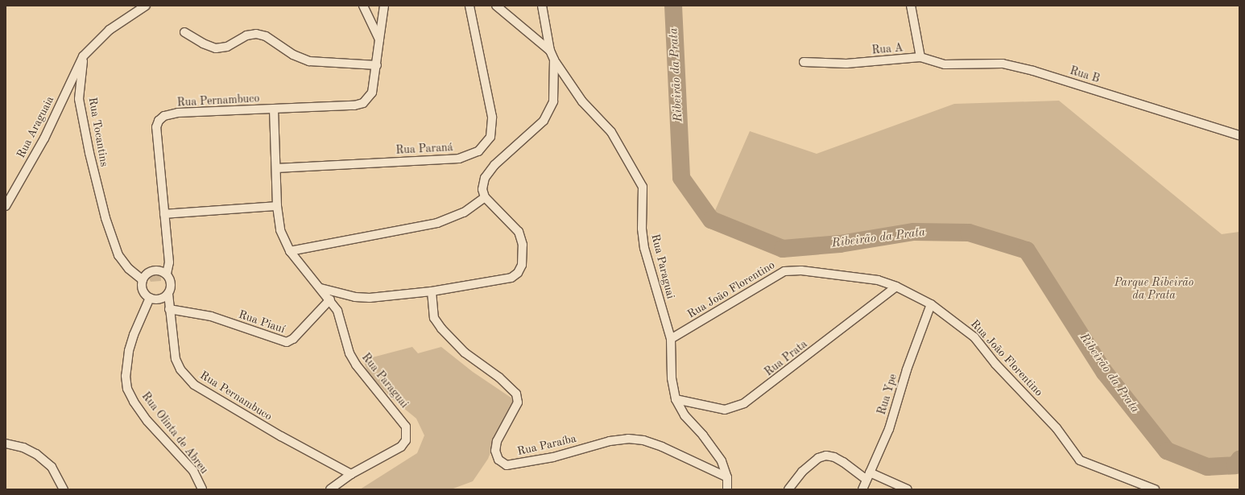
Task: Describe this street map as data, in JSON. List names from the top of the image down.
{
  "streets": {
    "street": [
      "Rua A",
      "Rua B",
      "Rua Pernambuco",
      "Rua Araguaia",
      "Rua Tocantins",
      "Rua Paraná",
      "Rua Paraguai",
      "Rua João Florentino",
      "Rua Piauí",
      "Rua Prata",
      "Rua Ype",
      "Rua Olinta de Abreu",
      "Rua Paraíba"
    ]
  },
  "crossings": [
    ["Rua A", "Rua B"],
    ["Rua Pernambuco", "Rua Tocantins"],
    ["Rua Pernambuco", "Rua Paraguai"],
    ["Rua Pernambuco", "Rua Piauí"],
    ["Rua Pernambuco", "Rua Olinta de Abreu"],
    ["Rua Araguaia", "Rua Tocantins"],
    ["Rua Tocantins", "Rua Olinta de Abreu"],
    ["Rua Paraná", "Rua Paraguai"],
    ["Rua Paraguai", "Rua João Florentino"],
    ["Rua Paraguai", "Rua Piauí"],
    ["Rua Paraguai", "Rua Prata"],
    ["Rua Paraguai", "Rua Paraíba"],
    ["Rua João Florentino", "Rua Prata"],
    ["Rua João Florentino", "Rua Ype"]
  ],
  "water": ["Ribeirão da Prata"],
  "parks": ["Parque Ribeirão da Prata"]
}
